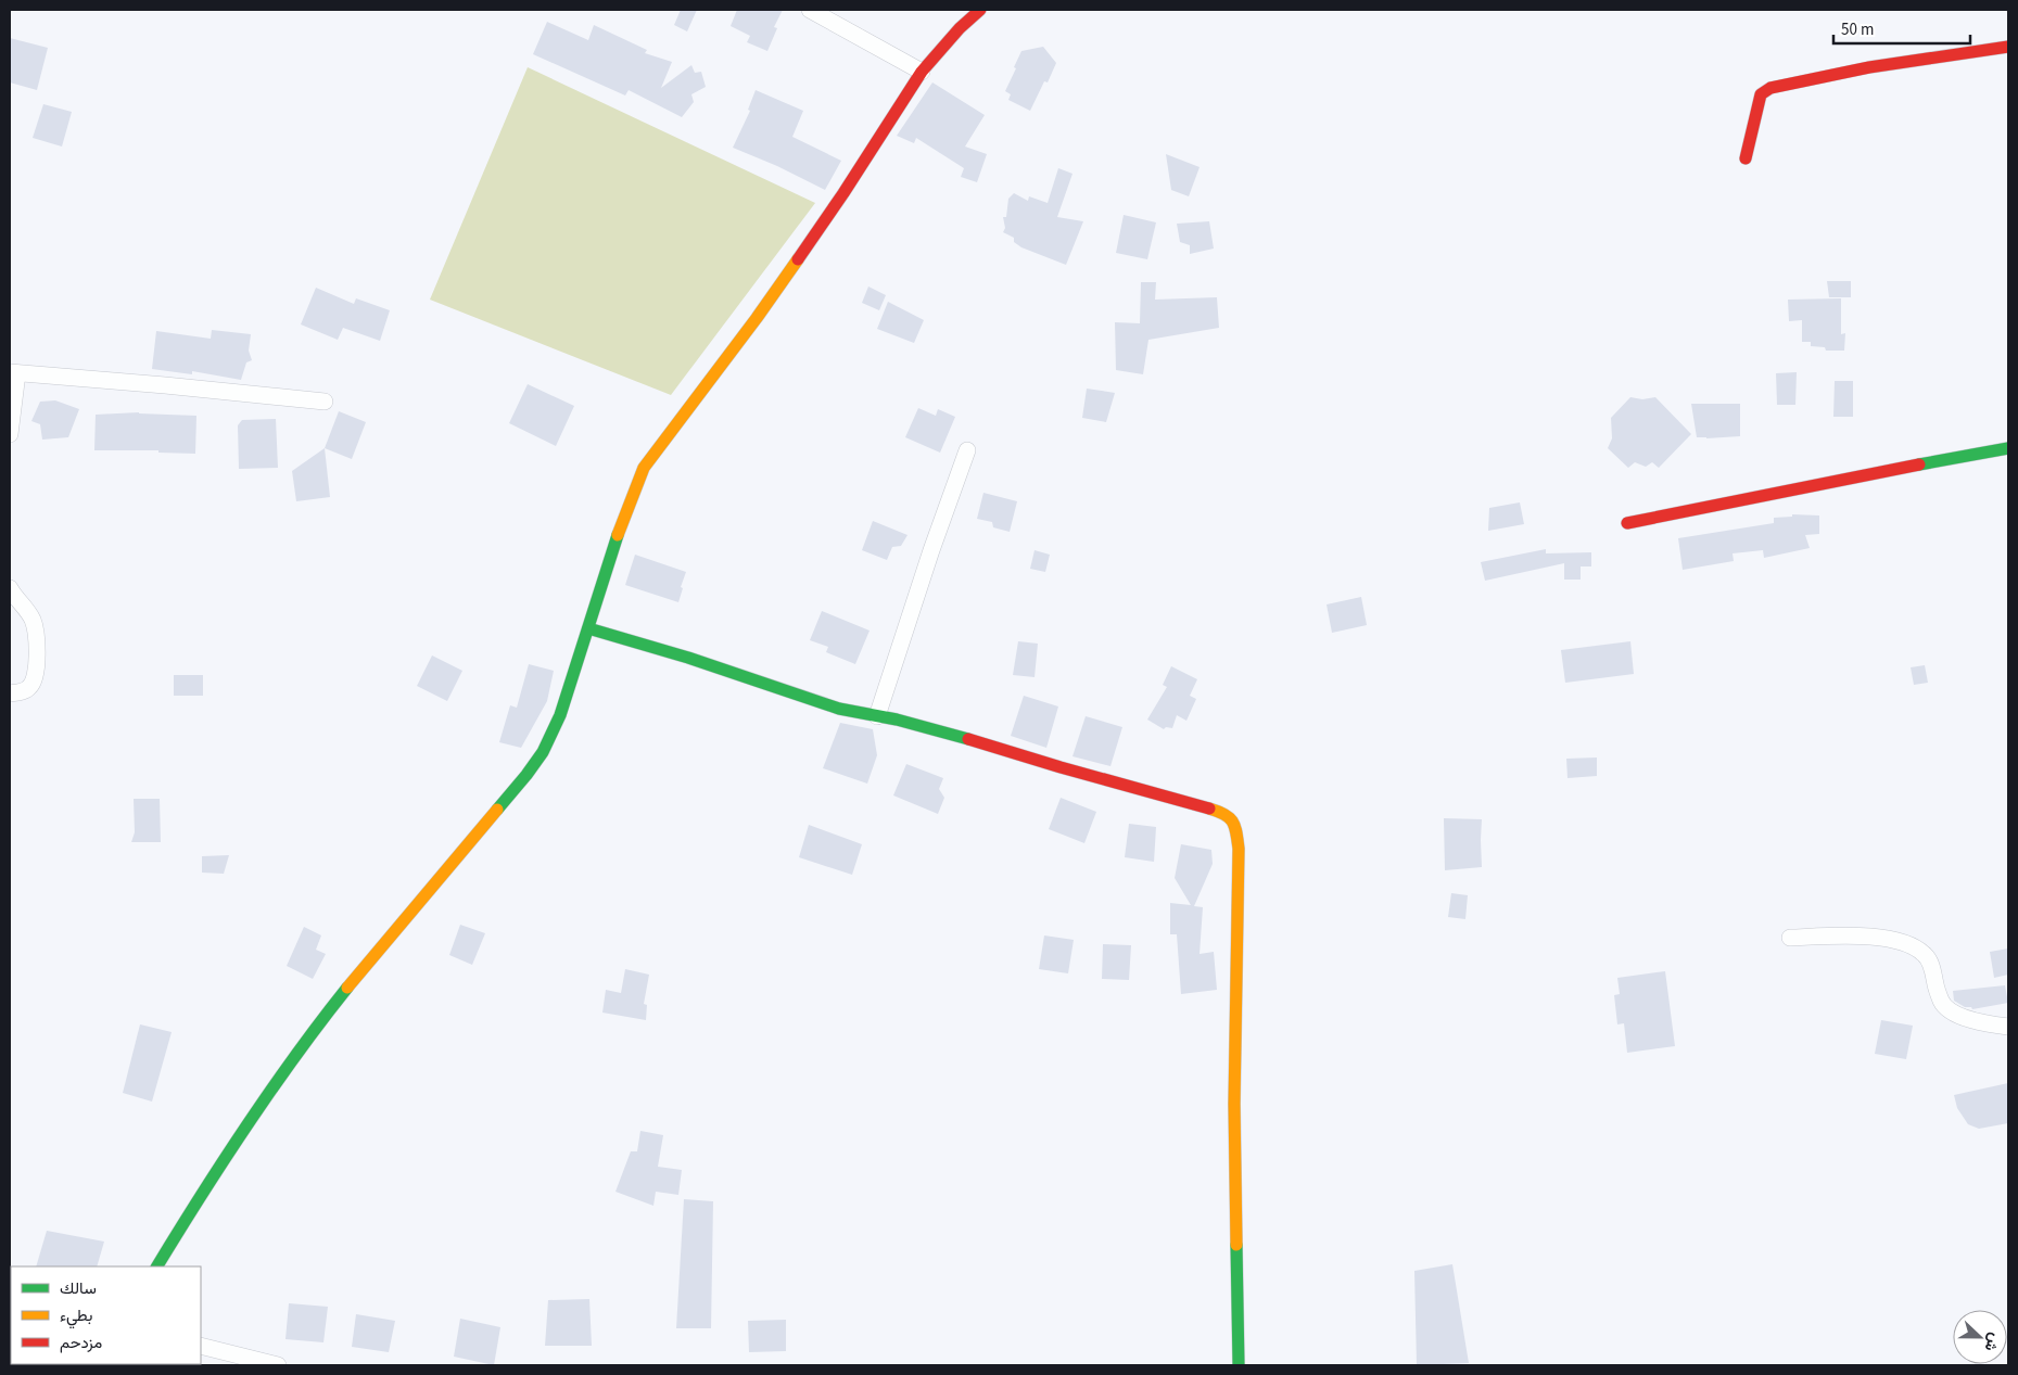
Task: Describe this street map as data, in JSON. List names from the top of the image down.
{
  "legend": ["سالك", "بطيء", "مزدحم"],
  "scale_bar": "50 m",
  "north": "right"
}
